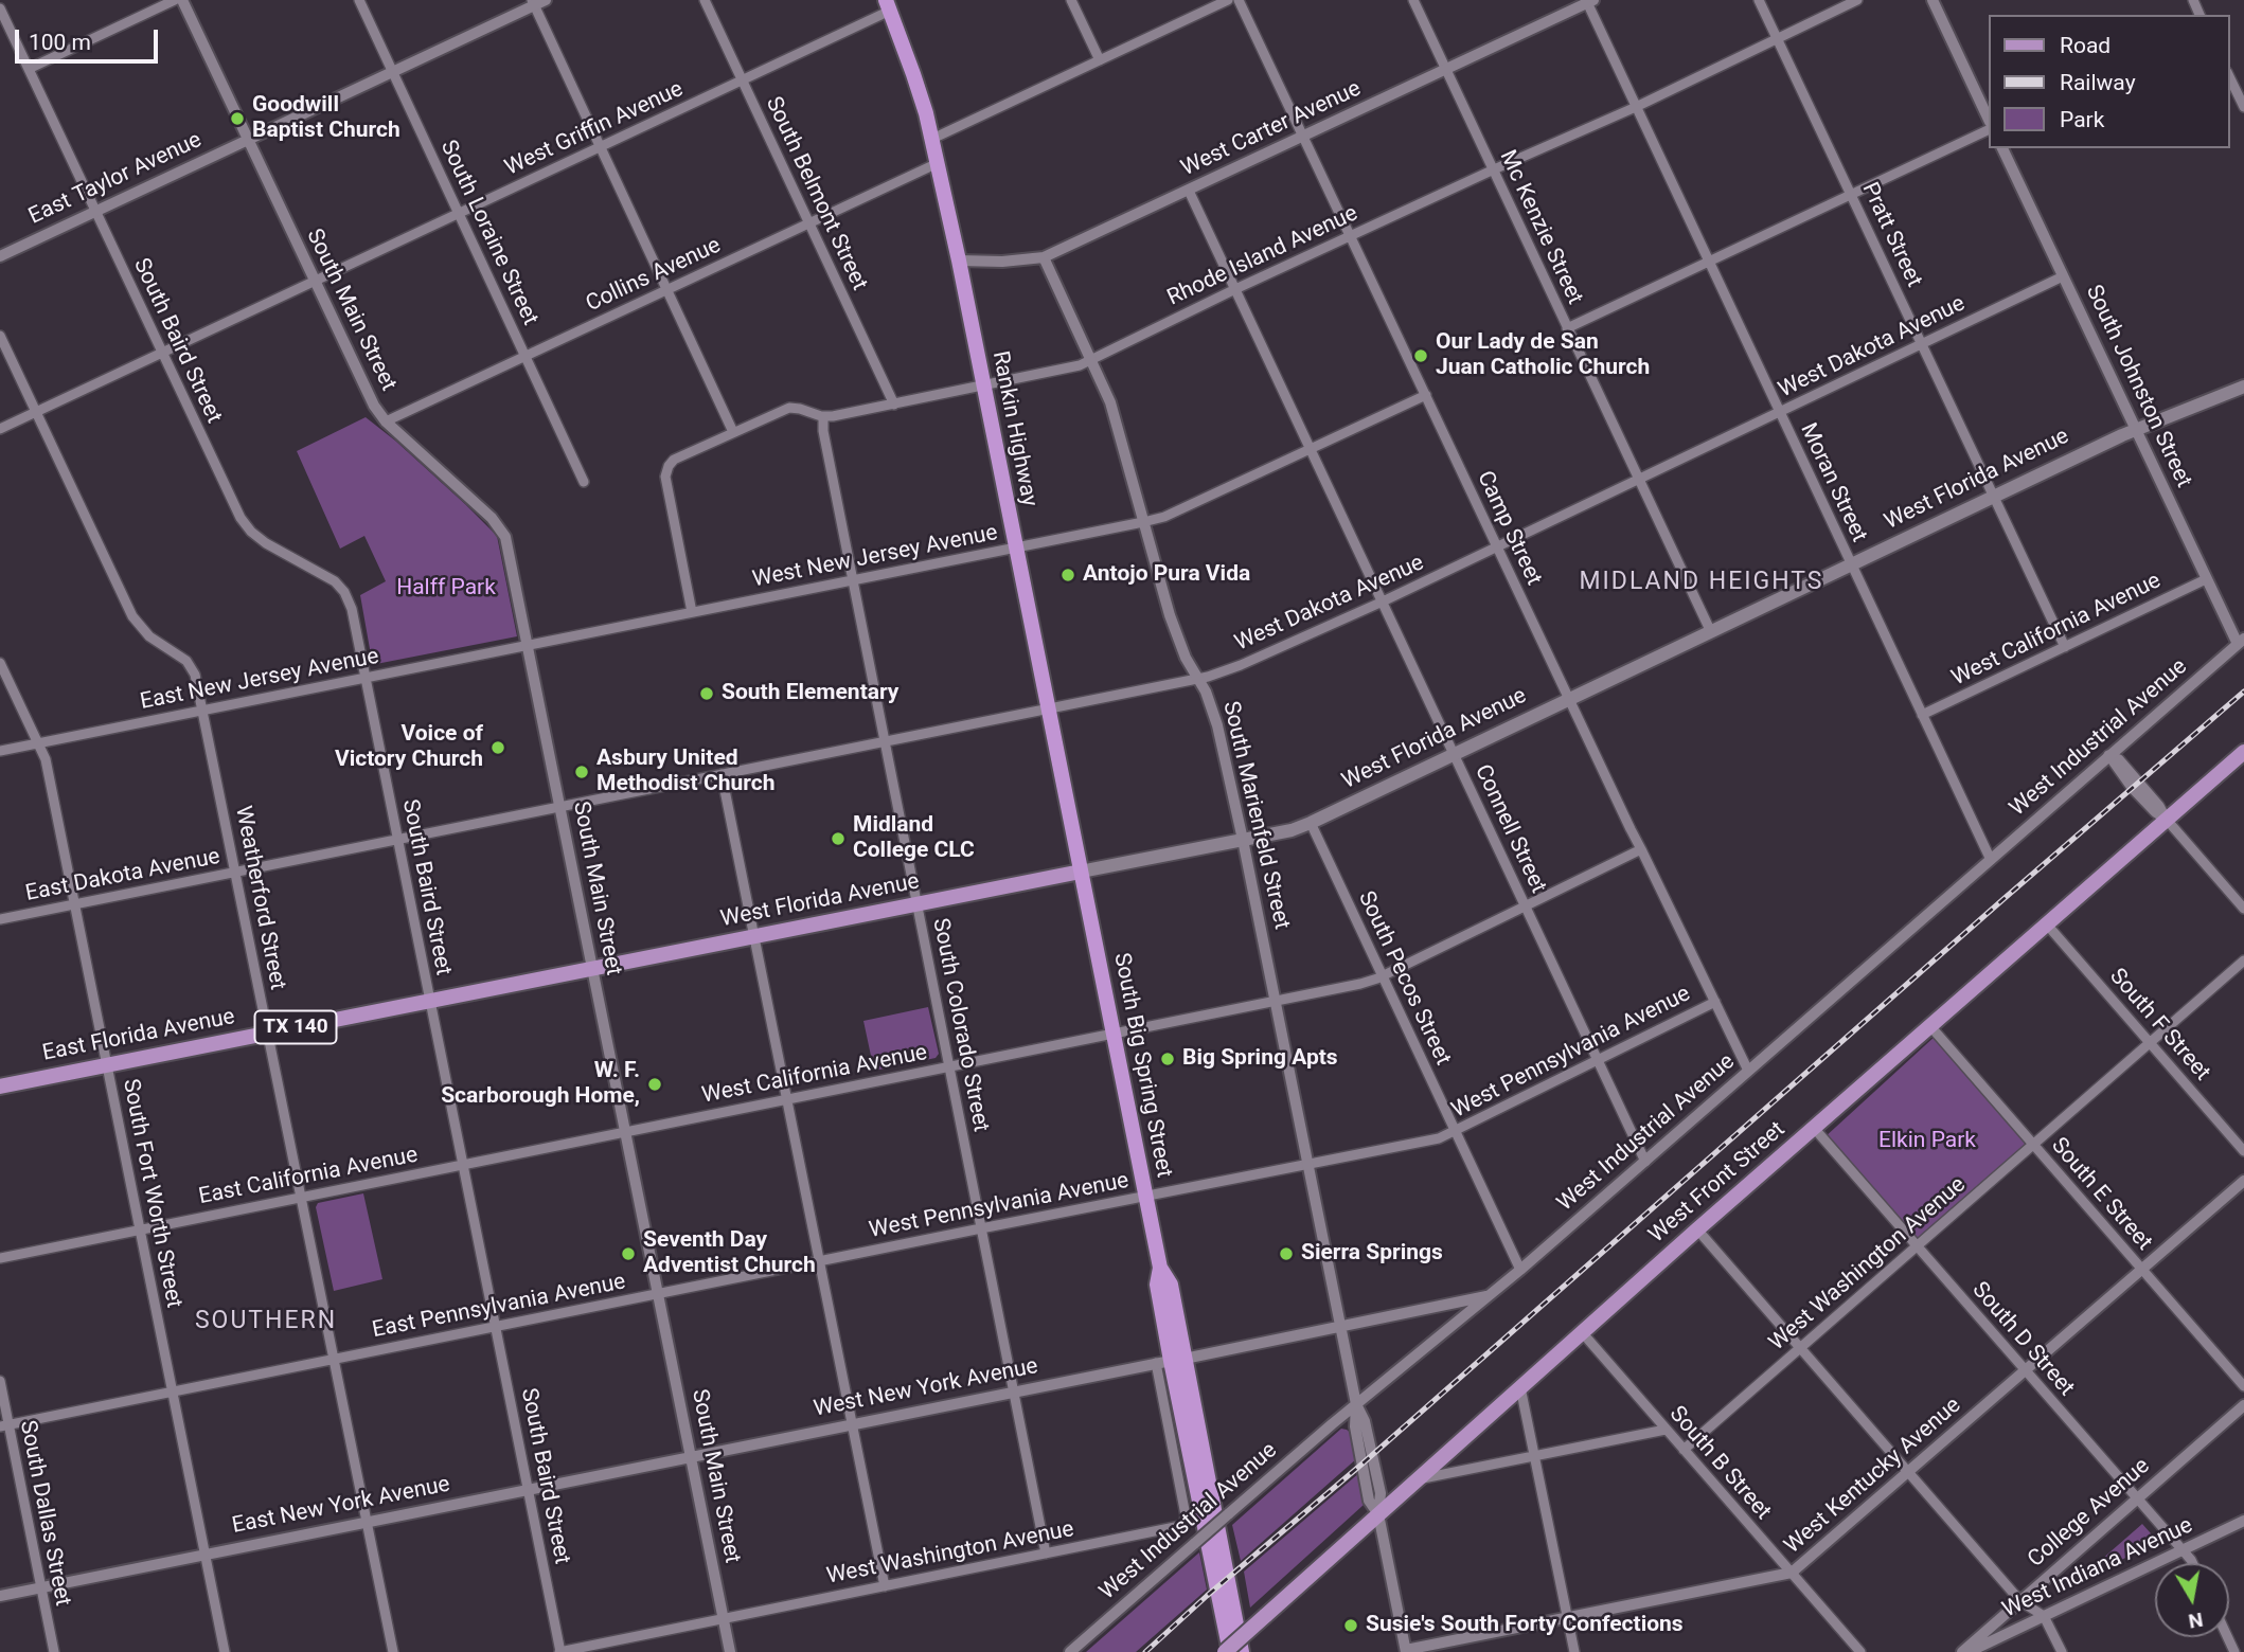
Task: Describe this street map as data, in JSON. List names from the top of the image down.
{
  "streets": {
    "highway": ["Rankin Highway", "South Big Spring Street"],
    "main road": [
      "West Florida Avenue",
      "TX 140",
      "East Florida Avenue",
      "West Front Street"
    ],
    "street": [
      "West Griffin Avenue",
      "West Carter Avenue",
      "East Taylor Avenue",
      "South Belmont Street",
      "Mc Kenzie Street",
      "South Loraine Street",
      "Pratt Street",
      "Rhode Island Avenue",
      "Collins Avenue",
      "South Main Street",
      "South Baird Street",
      "West Dakota Avenue",
      "South Johnston Street",
      "Moran Street",
      "Camp Street",
      "West New Jersey Avenue",
      "West California Avenue",
      "East New Jersey Avenue",
      "West Industrial Avenue",
      "South Marienfeld Street",
      "Connell Street",
      "East Dakota Avenue",
      "Weatherford Street",
      "South Pecos Street",
      "South Colorado Street",
      "South F Street",
      "West Pennsylvania Avenue",
      "East California Avenue",
      "South Fort Worth Street",
      "South E Street",
      "West Washington Avenue",
      "East Pennsylvania Avenue",
      "South D Street",
      "West New York Avenue",
      "South B Street",
      "West Kentucky Avenue",
      "East New York Avenue",
      "South Dallas Street",
      "College Avenue",
      "West Indiana Avenue"
    ]
  },
  "crossings": [
    ["West Griffin Avenue", "South Belmont Street"],
    ["West Griffin Avenue", "South Loraine Street"],
    ["West Griffin Avenue", "South Main Street"],
    ["West Griffin Avenue", "South Baird Street"],
    ["West Griffin Avenue", "Rankin Highway"],
    ["West Griffin Avenue", "Weatherford Street"],
    ["West Carter Avenue", "Mc Kenzie Street"],
    ["West Carter Avenue", "Rankin Highway"],
    ["West Carter Avenue", "Moran Street"],
    ["West Carter Avenue", "Camp Street"],
    ["West Carter Avenue", "South Marienfeld Street"],
    ["West Carter Avenue", "Connell Street"],
    ["East Taylor Avenue", "South Loraine Street"],
    ["East Taylor Avenue", "South Main Street"],
    ["East Taylor Avenue", "South Baird Street"],
    ["South Belmont Street", "Rhode Island Avenue"],
    ["South Belmont Street", "Collins Avenue"],
    ["Mc Kenzie Street", "Rhode Island Avenue"],
    ["Mc Kenzie Street", "West Dakota Avenue"],
    ["Mc Kenzie Street", "West Florida Avenue"],
    ["South Loraine Street", "Collins Avenue"],
    ["Pratt Street", "Rhode Island Avenue"],
    ["Pratt Street", "West Dakota Avenue"],
    ["Pratt Street", "West Florida Avenue"],
    ["Pratt Street", "West California Avenue"],
    ["Rhode Island Avenue", "Rankin Highway"],
    ["Rhode Island Avenue", "Moran Street"],
    ["Rhode Island Avenue", "Camp Street"],
    ["Rhode Island Avenue", "West New Jersey Avenue"],
    ["Rhode Island Avenue", "South Marienfeld Street"],
    ["Rhode Island Avenue", "Connell Street"],
    ["Rhode Island Avenue", "South Colorado Street"],
    ["Collins Avenue", "South Main Street"],
    ["Collins Avenue", "Rankin Highway"],
    ["South Main Street", "West Dakota Avenue"],
    ["South Main Street", "West Florida Avenue"],
    ["South Main Street", "West New Jersey Avenue"],
    ["South Main Street", "West California Avenue"],
    ["South Main Street", "East New Jersey Avenue"],
    ["South Main Street", "East Dakota Avenue"],
    ["South Main Street", "East Florida Avenue"],
    ["South Main Street", "West Pennsylvania Avenue"],
    ["South Main Street", "East California Avenue"],
    ["South Main Street", "West Washington Avenue"],
    ["South Main Street", "East Pennsylvania Avenue"],
    ["South Main Street", "West New York Avenue"],
    ["South Main Street", "East New York Avenue"],
    ["South Baird Street", "East New Jersey Avenue"],
    ["South Baird Street", "East Dakota Avenue"],
    ["South Baird Street", "East Florida Avenue"],
    ["South Baird Street", "East California Avenue"],
    ["South Baird Street", "West Washington Avenue"],
    ["South Baird Street", "East Pennsylvania Avenue"],
    ["South Baird Street", "East New York Avenue"],
    ["West Dakota Avenue", "South Johnston Street"],
    ["West Dakota Avenue", "Rankin Highway"],
    ["West Dakota Avenue", "Moran Street"],
    ["West Dakota Avenue", "Camp Street"],
    ["West Dakota Avenue", "South Marienfeld Street"],
    ["West Dakota Avenue", "Connell Street"],
    ["West Dakota Avenue", "East Dakota Avenue"],
    ["West Dakota Avenue", "South Colorado Street"],
    ["South Johnston Street", "West Florida Avenue"],
    ["South Johnston Street", "West California Avenue"],
    ["South Johnston Street", "West Industrial Avenue"],
    ["Rankin Highway", "West Florida Avenue"],
    ["Rankin Highway", "West New Jersey Avenue"],
    ["Rankin Highway", "South Big Spring Street"],
    ["West Florida Avenue", "Moran Street"],
    ["West Florida Avenue", "Camp Street"],
    ["West Florida Avenue", "South Marienfeld Street"],
    ["West Florida Avenue", "Connell Street"],
    ["West Florida Avenue", "South Pecos Street"],
    ["West Florida Avenue", "South Colorado Street"],
    ["West Florida Avenue", "East Florida Avenue"],
    ["West Florida Avenue", "South Big Spring Street"],
    ["Moran Street", "West California Avenue"],
    ["Moran Street", "West Industrial Avenue"],
    ["Camp Street", "West New Jersey Avenue"],
    ["Camp Street", "West California Avenue"],
    ["Camp Street", "West Industrial Avenue"],
    ["Camp Street", "West Pennsylvania Avenue"],
    ["West New Jersey Avenue", "East New Jersey Avenue"],
    ["West New Jersey Avenue", "South Marienfeld Street"],
    ["West New Jersey Avenue", "Connell Street"],
    ["West New Jersey Avenue", "South Colorado Street"],
    ["West California Avenue", "South Marienfeld Street"],
    ["West California Avenue", "Connell Street"],
    ["West California Avenue", "South Pecos Street"],
    ["West California Avenue", "South Colorado Street"],
    ["West California Avenue", "South Big Spring Street"],
    ["West California Avenue", "East California Avenue"],
    ["East New Jersey Avenue", "Weatherford Street"],
    ["East New Jersey Avenue", "South Fort Worth Street"],
    ["West Industrial Avenue", "South Marienfeld Street"],
    ["West Industrial Avenue", "Connell Street"],
    ["West Industrial Avenue", "South Pecos Street"],
    ["West Industrial Avenue", "West New York Avenue"],
    ["South Marienfeld Street", "West Pennsylvania Avenue"],
    ["South Marienfeld Street", "West Front Street"],
    ["South Marienfeld Street", "West New York Avenue"],
    ["South Marienfeld Street", "West Kentucky Avenue"],
    ["Connell Street", "West Pennsylvania Avenue"],
    ["East Dakota Avenue", "Weatherford Street"],
    ["East Dakota Avenue", "South Fort Worth Street"],
    ["Weatherford Street", "East Florida Avenue"],
    ["Weatherford Street", "East California Avenue"],
    ["Weatherford Street", "East Pennsylvania Avenue"],
    ["Weatherford Street", "East New York Avenue"],
    ["South Pecos Street", "West Pennsylvania Avenue"],
    ["South Colorado Street", "West Pennsylvania Avenue"],
    ["South Colorado Street", "West Washington Avenue"],
    ["South Colorado Street", "West New York Avenue"],
    ["South F Street", "West Front Street"],
    ["South F Street", "West Washington Avenue"],
    ["East Florida Avenue", "South Fort Worth Street"],
    ["West Pennsylvania Avenue", "South Big Spring Street"],
    ["West Pennsylvania Avenue", "East Pennsylvania Avenue"],
    ["South Big Spring Street", "West Washington Avenue"],
    ["South Big Spring Street", "West New York Avenue"],
    ["East California Avenue", "South Fort Worth Street"],
    ["West Front Street", "South E Street"],
    ["West Front Street", "South D Street"],
    ["West Front Street", "South B Street"],
    ["South Fort Worth Street", "East Pennsylvania Avenue"],
    ["South Fort Worth Street", "East New York Avenue"],
    ["South E Street", "West Washington Avenue"],
    ["South E Street", "West Kentucky Avenue"],
    ["West Washington Avenue", "South D Street"],
    ["West Washington Avenue", "South B Street"],
    ["East Pennsylvania Avenue", "South Dallas Street"],
    ["South D Street", "West Kentucky Avenue"],
    ["South D Street", "College Avenue"],
    ["South D Street", "West Indiana Avenue"],
    ["West New York Avenue", "East New York Avenue"],
    ["South B Street", "West Kentucky Avenue"],
    ["East New York Avenue", "South Dallas Street"]
  ],
  "districts": ["MIDLAND HEIGHTS", "SOUTHERN"],
  "parks": ["Halff Park", "Elkin Park"],
  "places": [
    "Goodwill Baptist Church",
    "Our Lady de San Juan Catholic Church",
    "Antojo Pura Vida",
    "South Elementary",
    "Voice of Victory Church",
    "Asbury United Methodist Church",
    "Midland College CLC",
    "Big Spring Apts",
    "W. F. Scarborough Home,",
    "Seventh Day Adventist Church",
    "Sierra Springs",
    "Susie's South Forty Confections"
  ],
  "legend": ["Road", "Railway", "Park"],
  "scale_bar": "100 m",
  "north": "bottom"
}
